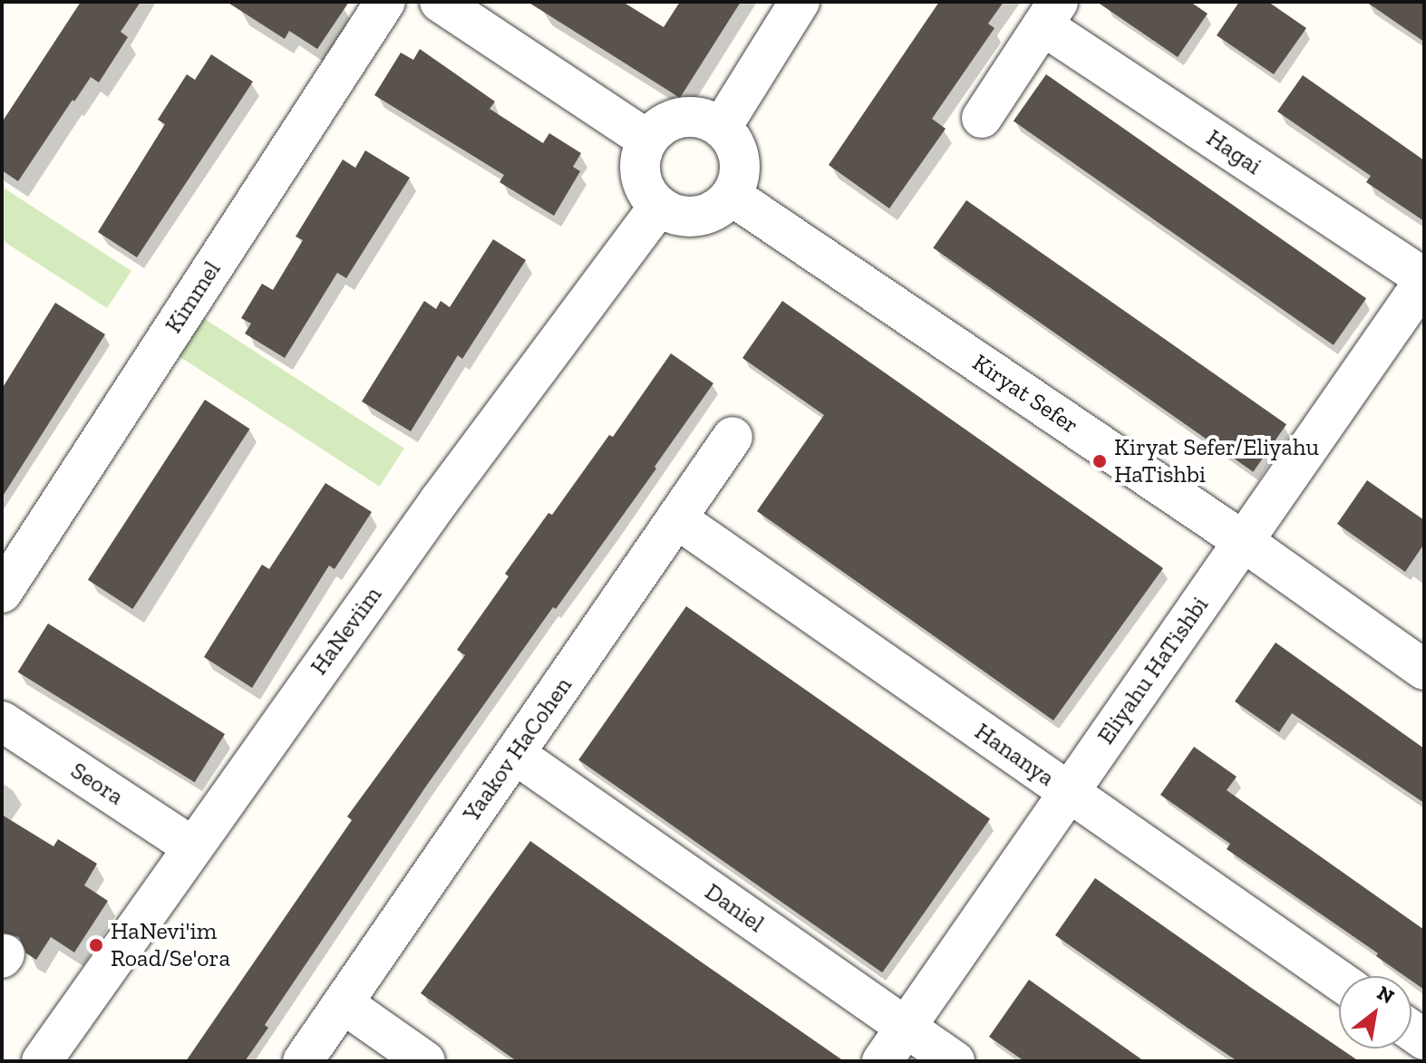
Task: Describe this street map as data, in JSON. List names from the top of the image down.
{
  "streets": {
    "street": [
      "Hagai",
      "Kimmel",
      "Kiryat Sefer",
      "HaNeviim",
      "Eliyahu HaTishbi",
      "Yaakov HaCohen",
      "Hananya",
      "Seora",
      "Daniel"
    ]
  },
  "crossings": [
    ["Hagai", "Eliyahu HaTishbi"],
    ["Kiryat Sefer", "HaNeviim"],
    ["Kiryat Sefer", "Eliyahu HaTishbi"],
    ["HaNeviim", "Seora"],
    ["Eliyahu HaTishbi", "Hananya"],
    ["Eliyahu HaTishbi", "Daniel"],
    ["Yaakov HaCohen", "Hananya"],
    ["Yaakov HaCohen", "Daniel"]
  ],
  "places": ["Kiryat Sefer/Eliyahu HaTishbi", "HaNevi'im Road/Se'ora"],
  "north": "top right"
}
